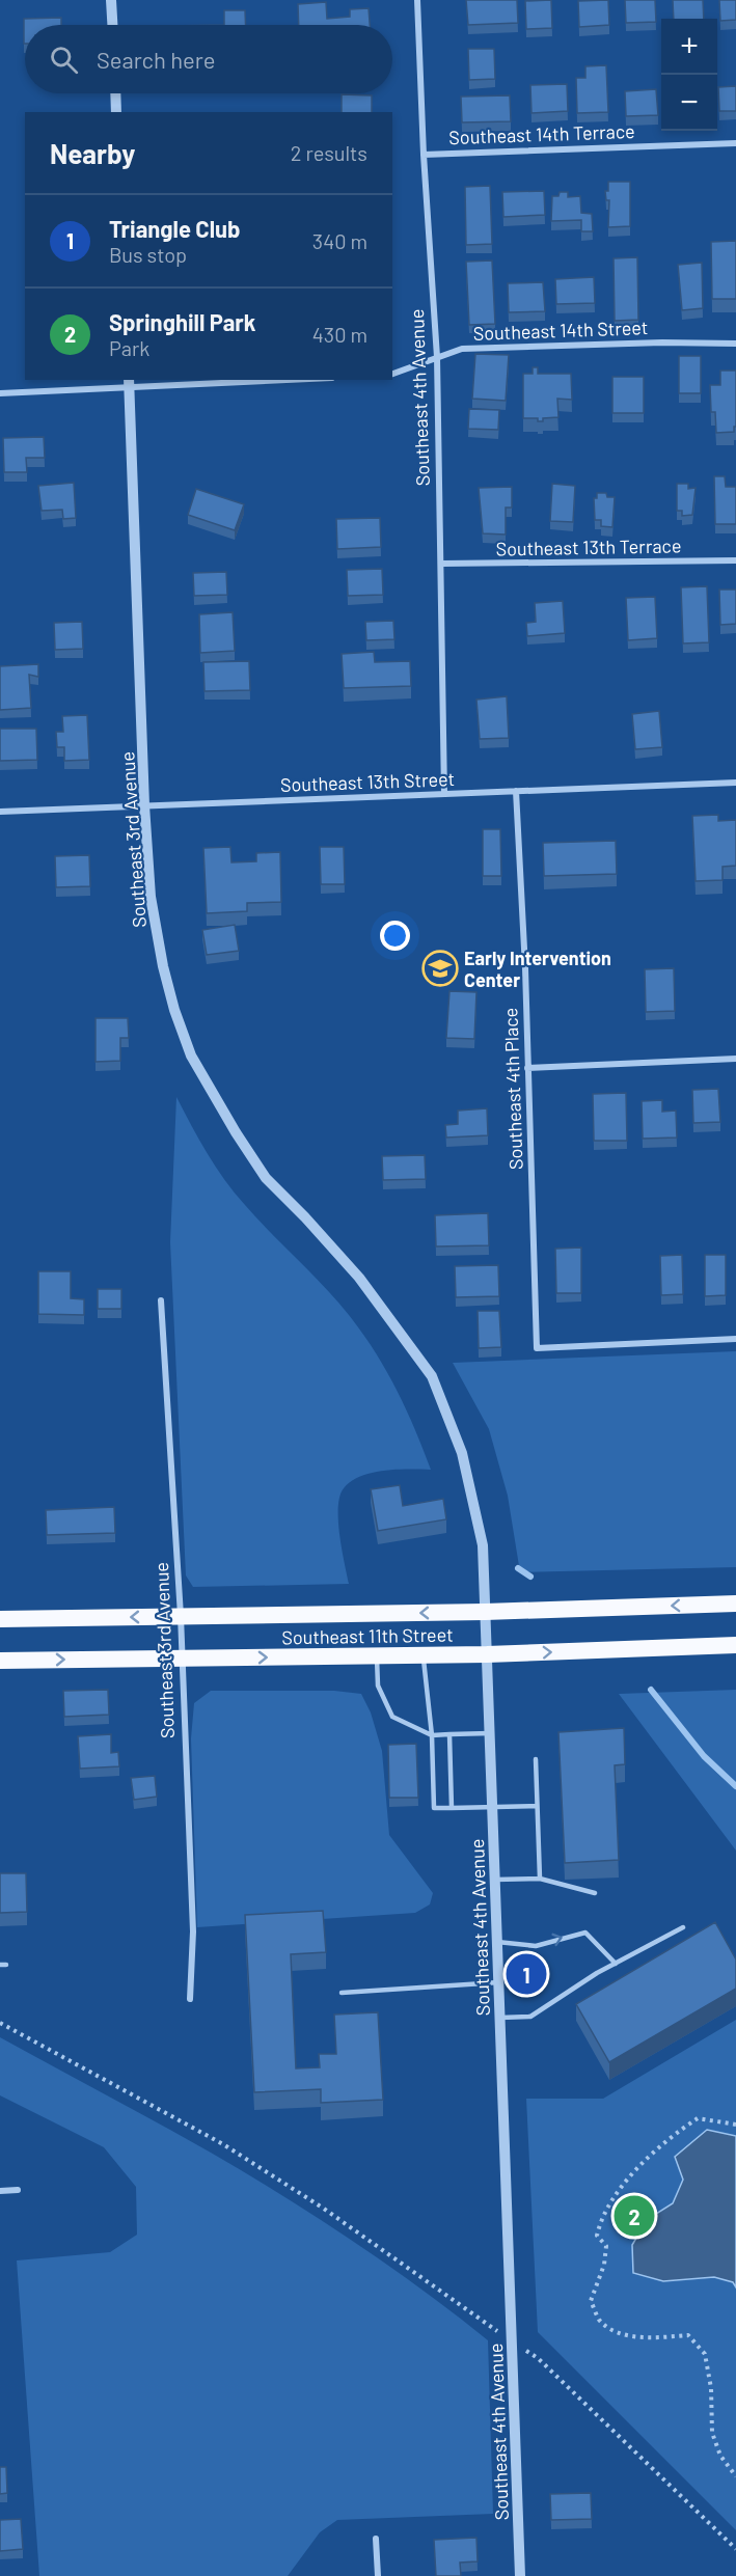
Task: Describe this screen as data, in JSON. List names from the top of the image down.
{
  "streets": {
    "highway": ["Southeast 11th Street"],
    "street": [
      "Southeast 14th Terrace",
      "Southeast 14th Street",
      "Southeast 4th Avenue",
      "Southeast 13th Terrace",
      "Southeast 13th Street",
      "Southeast 3rd Avenue",
      "Southeast 4th Place"
    ]
  },
  "crossings": [
    ["Southeast 14th Terrace", "Southeast 4th Avenue"],
    ["Southeast 14th Street", "Southeast 4th Avenue"],
    ["Southeast 4th Avenue", "Southeast 13th Terrace"],
    ["Southeast 4th Avenue", "Southeast 13th Street"],
    ["Southeast 4th Avenue", "Southeast 3rd Avenue"],
    ["Southeast 4th Avenue", "Southeast 11th Street"],
    ["Southeast 13th Street", "Southeast 3rd Avenue"],
    ["Southeast 13th Street", "Southeast 4th Place"],
    ["Southeast 3rd Avenue", "Southeast 11th Street"]
  ],
  "places": {
    "school or university": ["Early Intervention Center"]
  },
  "page": {
    "map_buttons": ["+", "−"],
    "search": "Search here",
    "heading": ["Nearby", "2 results"],
    "list": [
      {
        "mark": "1",
        "name": "Triangle Club",
        "note": "Bus stop",
        "value": "340 m"
      },
      {
        "mark": "2",
        "name": "Springhill Park",
        "note": "Park",
        "value": "430 m"
      }
    ],
    "pins": ["1", "2"]
  }
}
